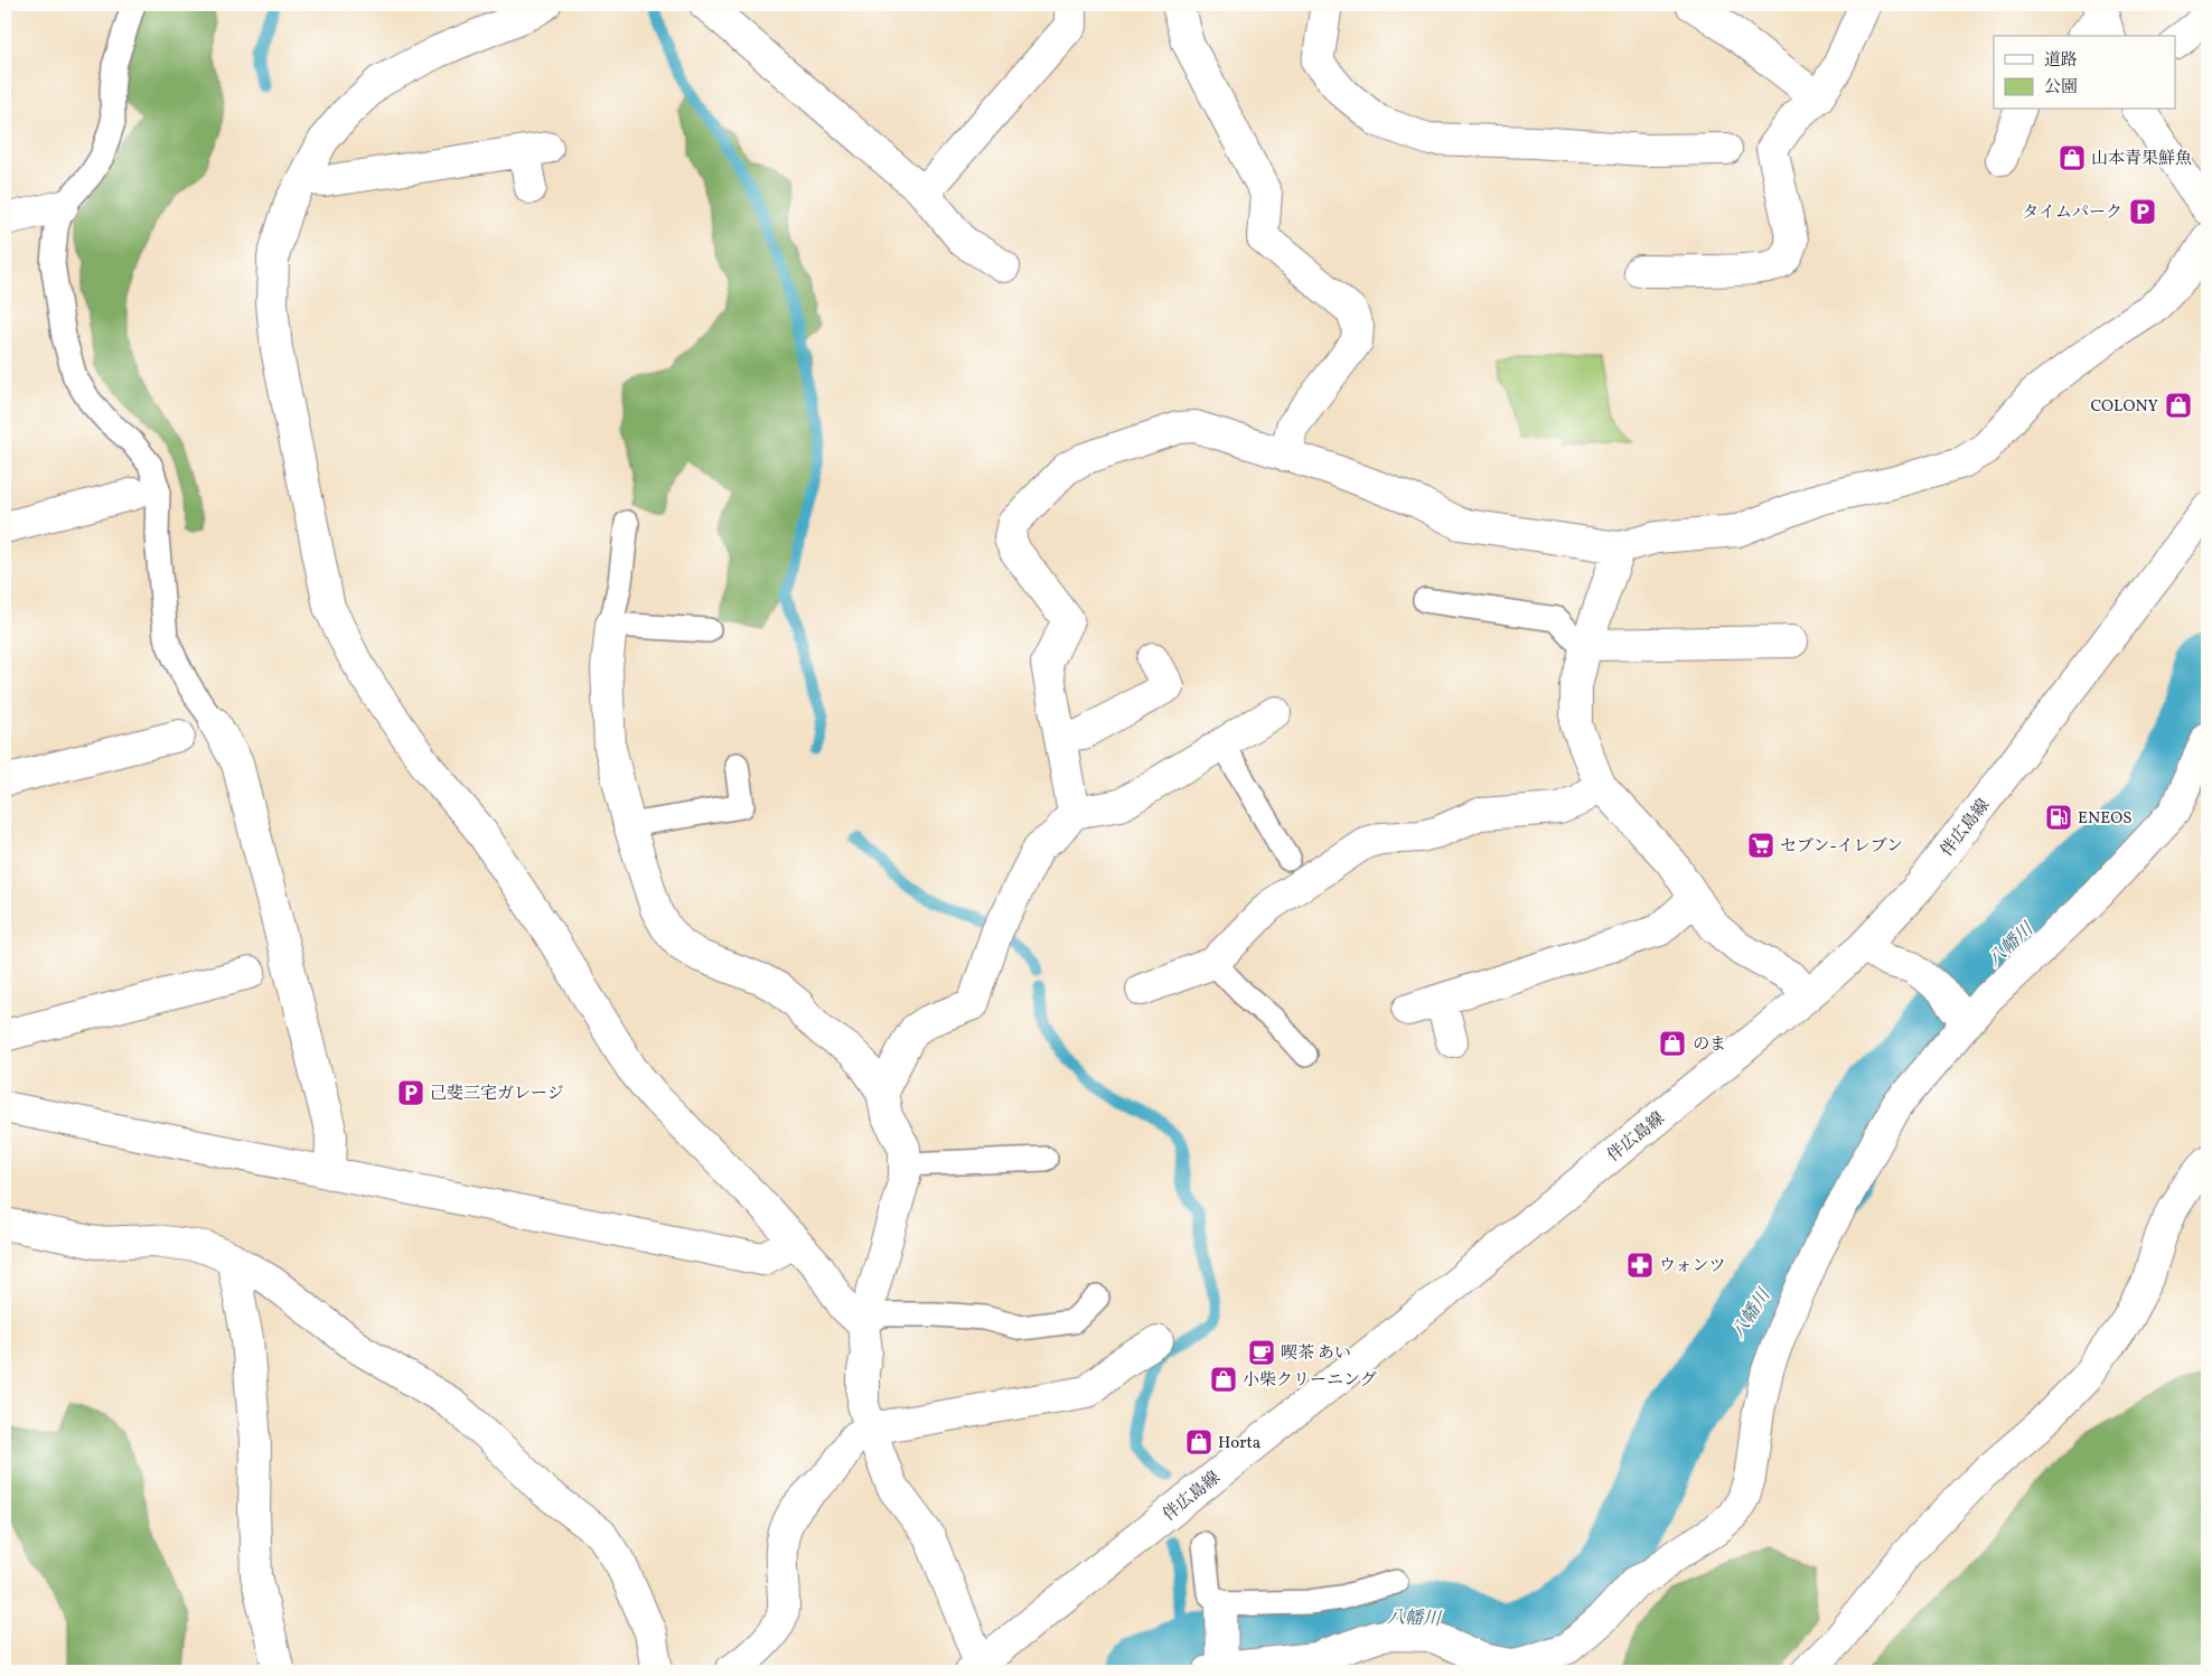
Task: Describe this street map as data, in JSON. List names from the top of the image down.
{
  "streets": {
    "street": ["伴広島線"]
  },
  "water": ["八幡川"],
  "places": {
    "shop": [
      "山本青果鮮魚",
      "COLONY",
      "のま",
      "小柴クリーニング",
      "Horta"
    ],
    "parking": ["タイムパーク", "己斐三宅ガレージ"],
    "fuel station": ["ENEOS"],
    "supermarket": ["セブン-イレブン"],
    "pharmacy": ["ウォンツ"],
    "cafe": ["喫茶 あい"]
  },
  "legend": ["道路", "公園"]
}
